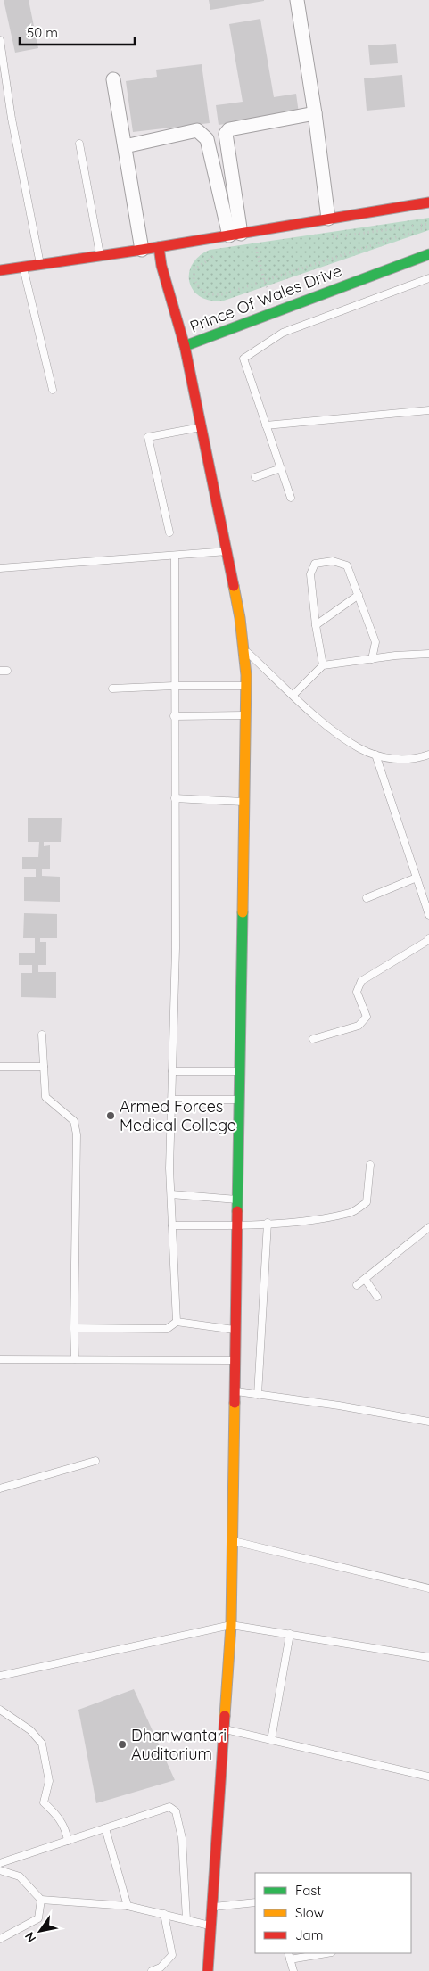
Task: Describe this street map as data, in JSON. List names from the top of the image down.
{
  "streets": {
    "street": ["Prince Of Wales Drive"]
  },
  "places": ["Armed Forces Medical College", "Dhanwantari Auditorium"],
  "legend": ["Fast", "Slow", "Jam"],
  "scale_bar": "50 m",
  "north": "bottom left"
}
